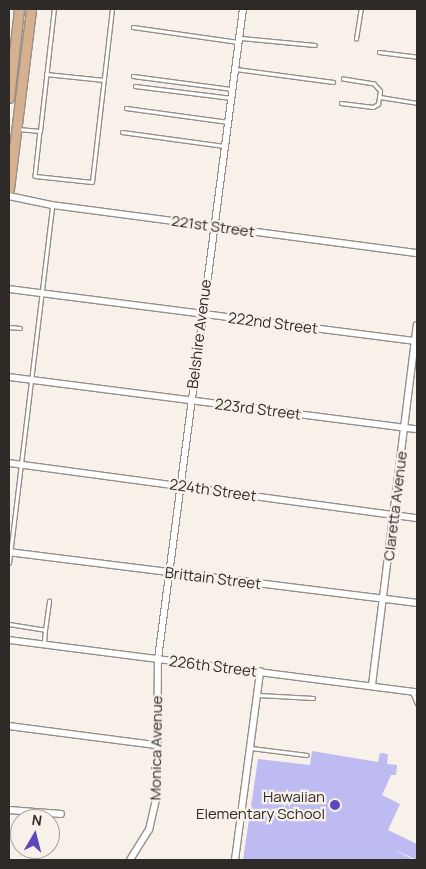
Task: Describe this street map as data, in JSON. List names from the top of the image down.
{
  "streets": {
    "street": [
      "221st Street",
      "222nd Street",
      "Belshire Avenue",
      "223rd Street",
      "224th Street",
      "Claretta Avenue",
      "Brittain Street",
      "226th Street",
      "Monica Avenue"
    ]
  },
  "crossings": [
    ["221st Street", "Belshire Avenue"],
    ["222nd Street", "Belshire Avenue"],
    ["222nd Street", "Claretta Avenue"],
    ["Belshire Avenue", "223rd Street"],
    ["Belshire Avenue", "224th Street"],
    ["Belshire Avenue", "Brittain Street"],
    ["Belshire Avenue", "226th Street"],
    ["Belshire Avenue", "Monica Avenue"],
    ["223rd Street", "Claretta Avenue"],
    ["224th Street", "Claretta Avenue"],
    ["Claretta Avenue", "Brittain Street"],
    ["Claretta Avenue", "226th Street"],
    ["226th Street", "Monica Avenue"]
  ],
  "places": ["Hawaiian Elementary School"],
  "north": "top"
}
